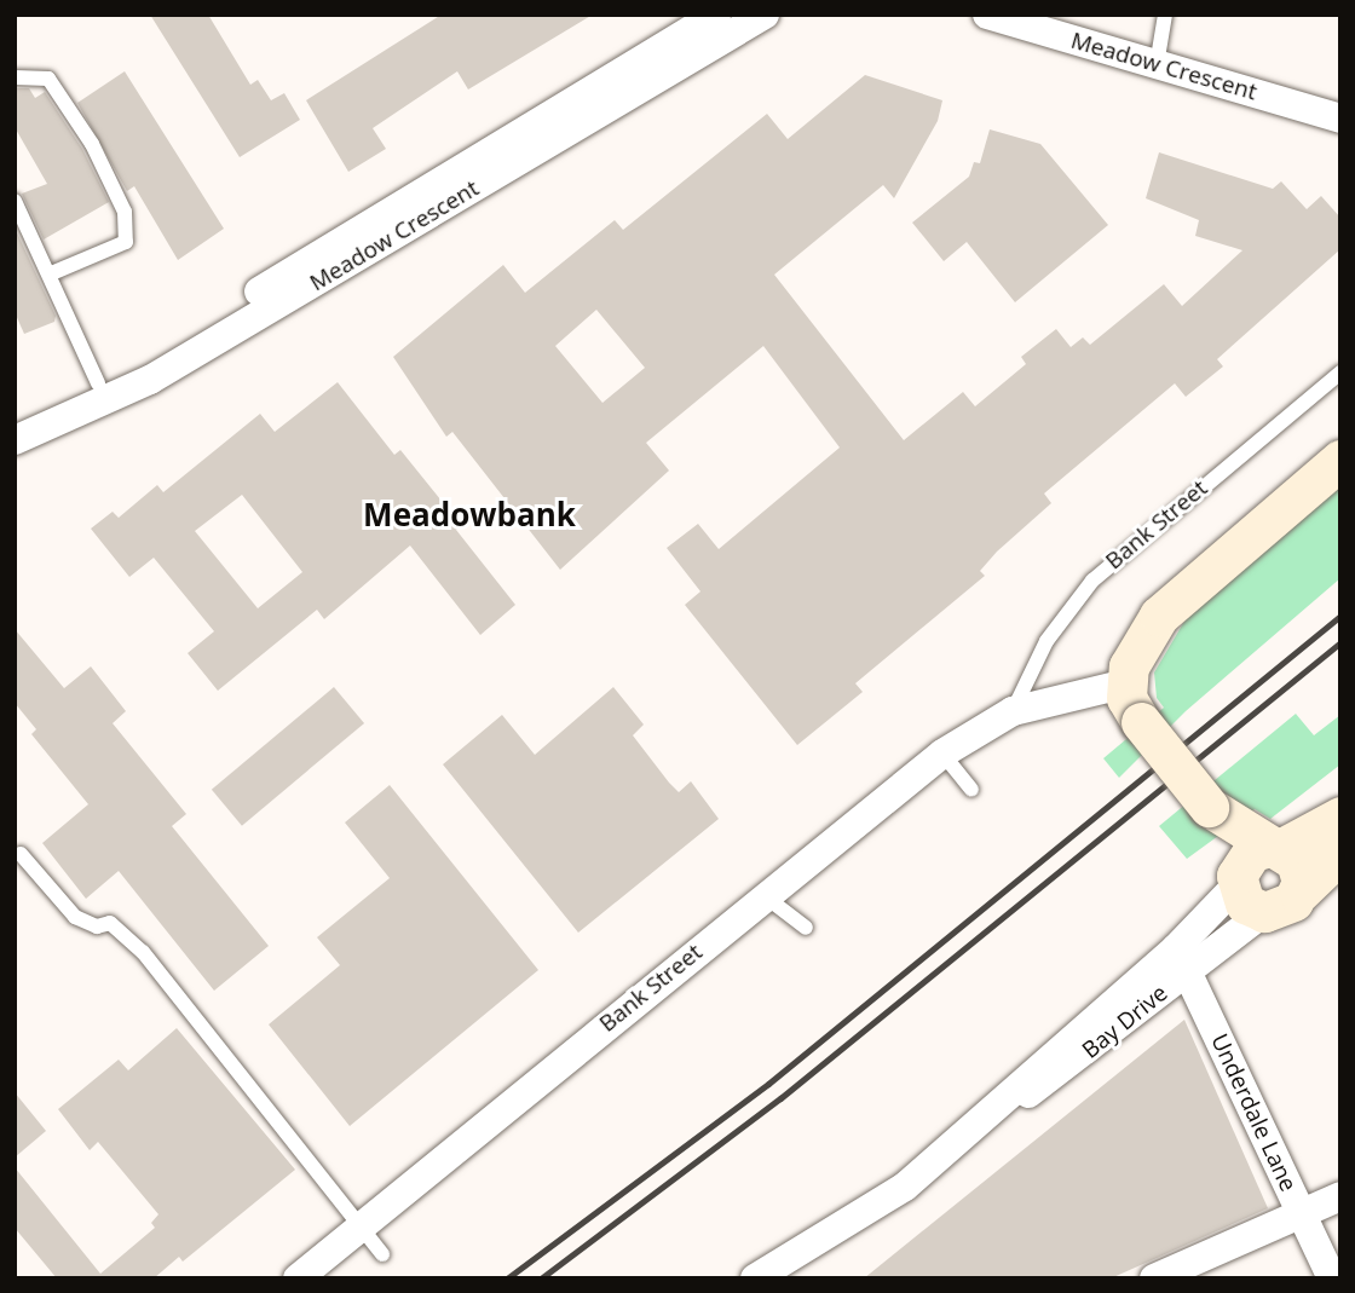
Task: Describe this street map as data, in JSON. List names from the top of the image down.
{
  "streets": {
    "street": [
      "Meadow Crescent",
      "Bank Street",
      "Bay Drive",
      "Underdale Lane"
    ]
  },
  "crossings": [
    ["Bay Drive", "Underdale Lane"]
  ],
  "districts": ["Meadowbank"]
}
